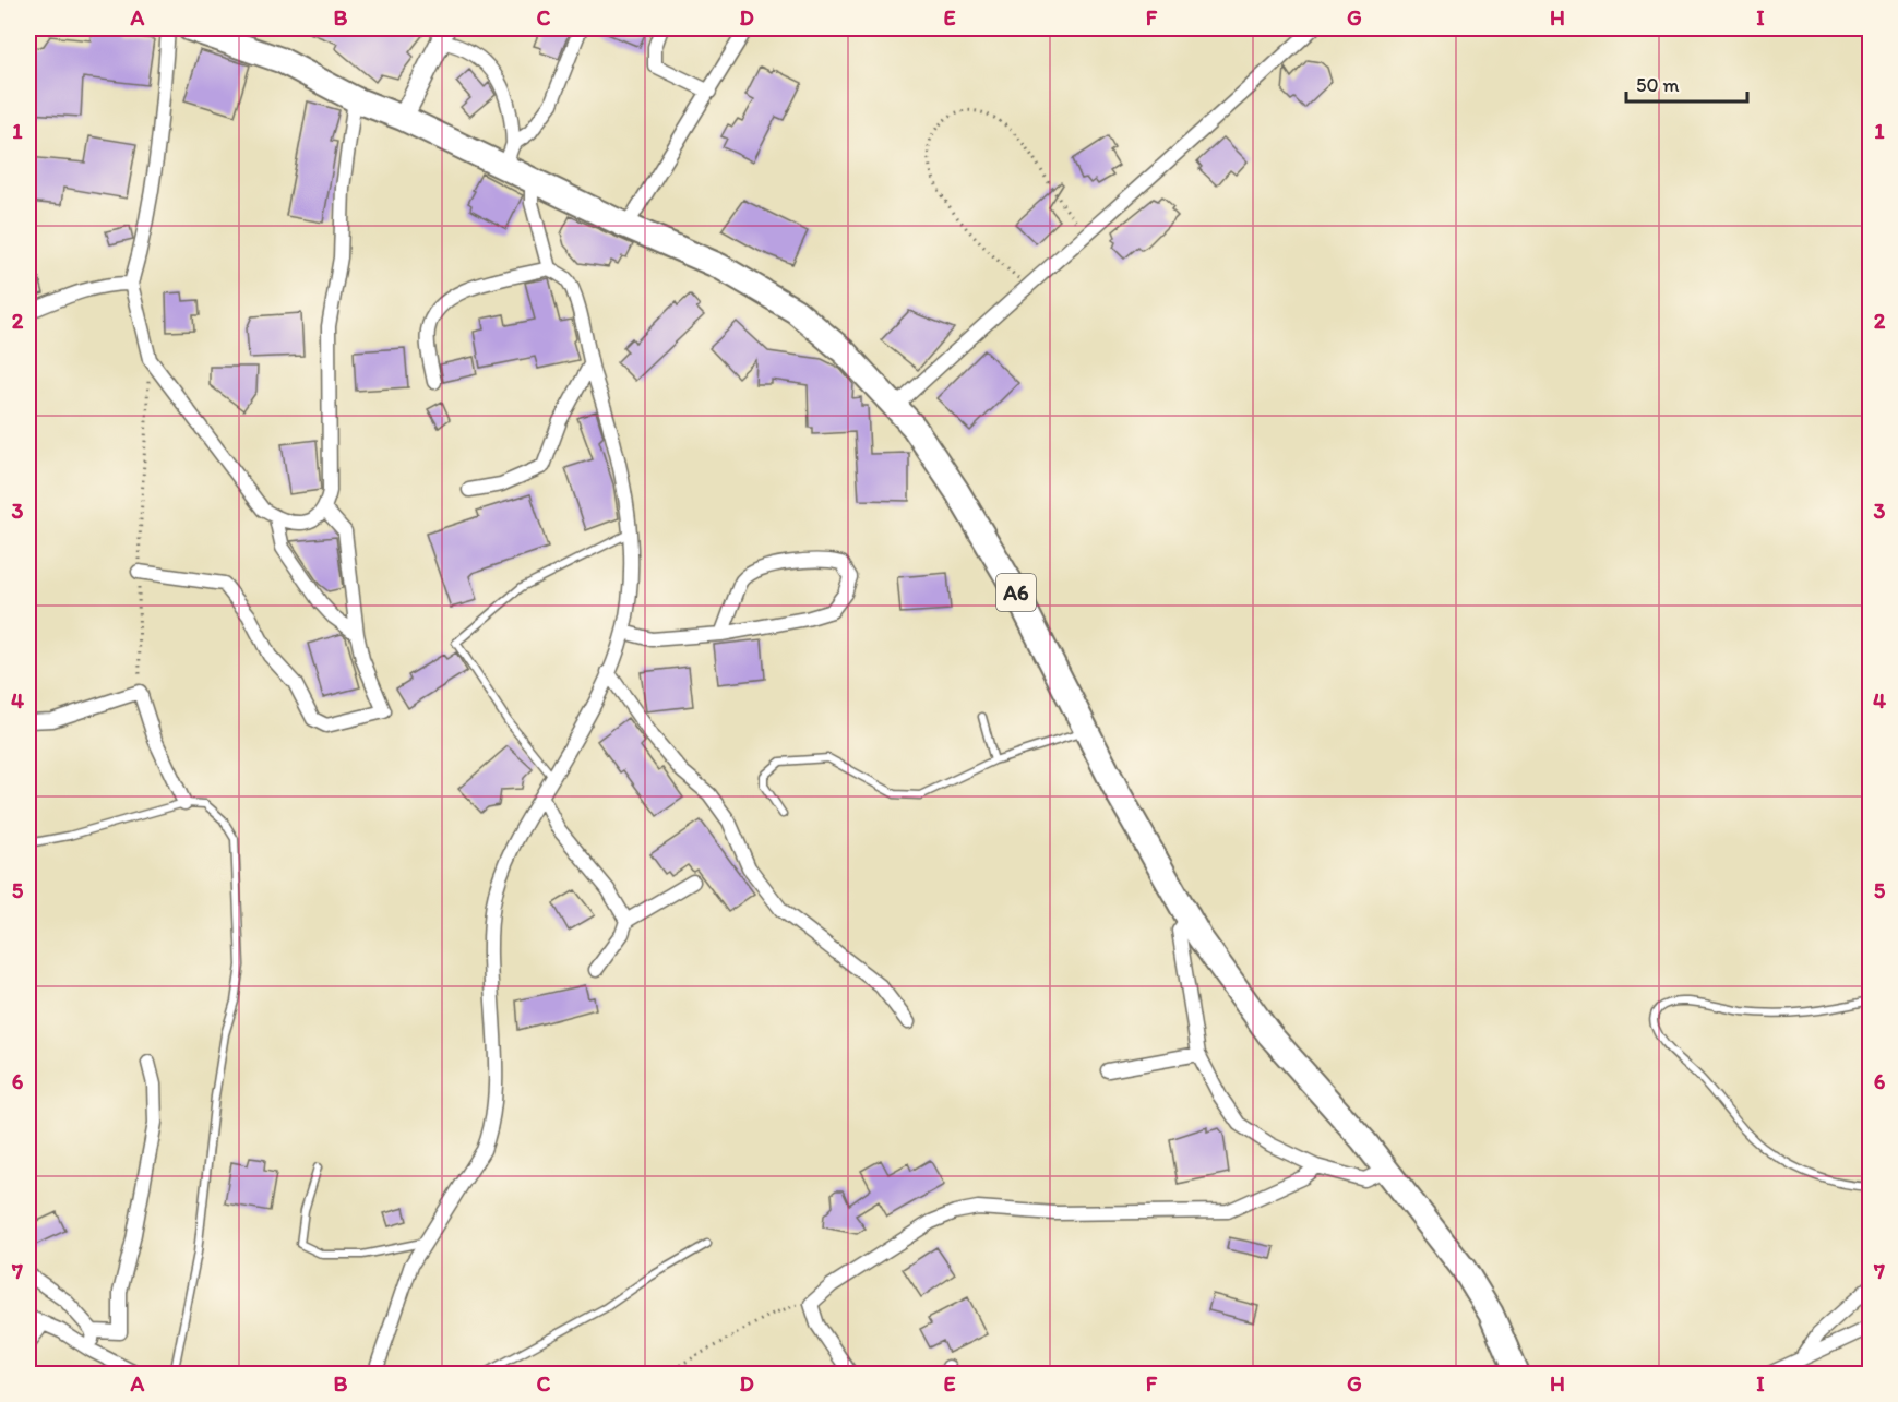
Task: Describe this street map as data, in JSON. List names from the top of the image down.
{
  "streets": {
    "highway": ["A6"]
  },
  "scale_bar": "50 m",
  "grid": {
    "columns": [
      "A",
      "B",
      "C",
      "D",
      "E",
      "F",
      "G",
      "H",
      "I"
    ],
    "rows": [
      "1",
      "2",
      "3",
      "4",
      "5",
      "6",
      "7"
    ]
  }
}
